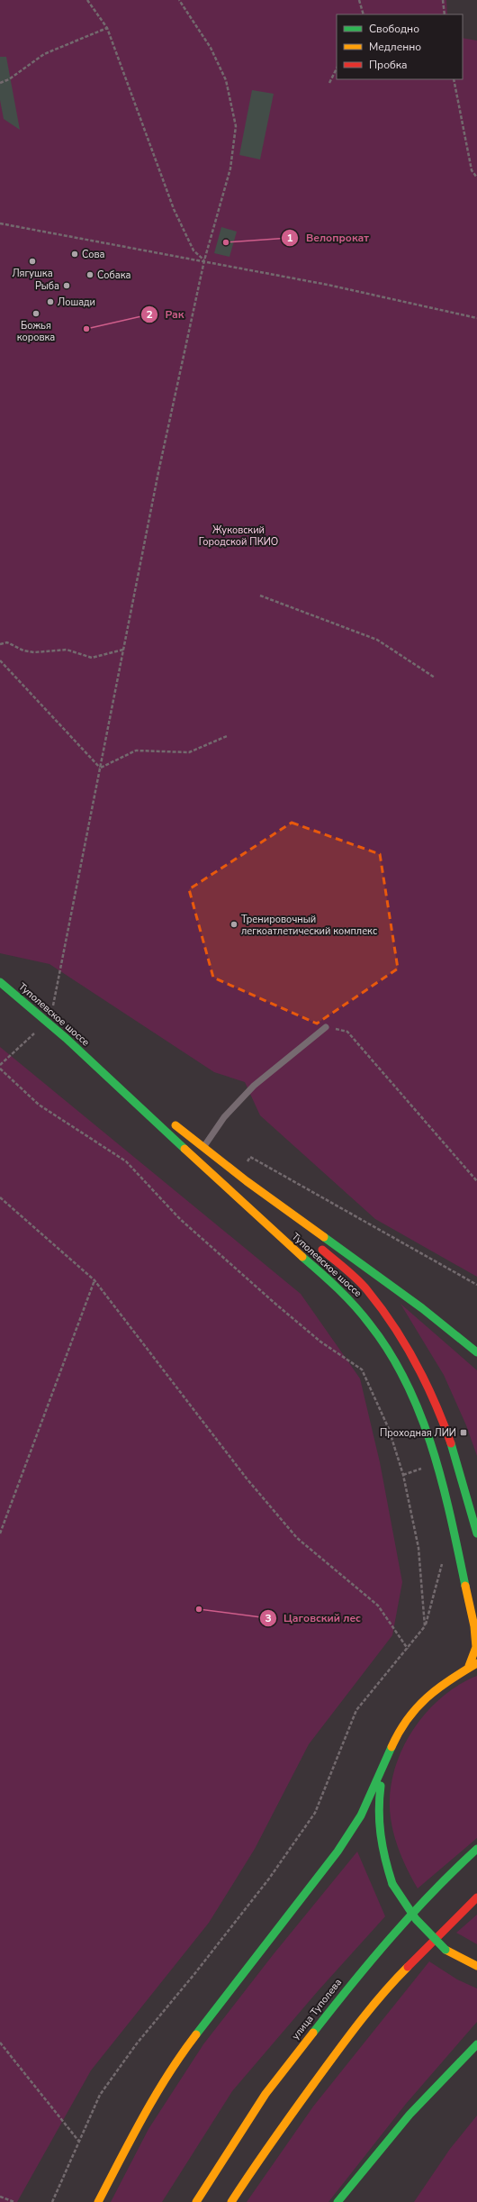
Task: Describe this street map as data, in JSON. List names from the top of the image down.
{
  "streets": {
    "main road": ["Туполевское шоссе", "улица Туполева"]
  },
  "parks": ["Жуковский Городской ПКИО"],
  "places": {
    "other": [
      "Велопрокат",
      "Сова",
      "Лягушка",
      "Собака",
      "Рыба",
      "Лошади",
      "Божья коровка",
      "Рак",
      "Тренировочный легкоатлетический комплекс",
      "Цаговский лес"
    ],
    "transit": ["Проходная ЛИИ"]
  },
  "legend": ["Свободно", "Медленно", "Пробка"]
}
